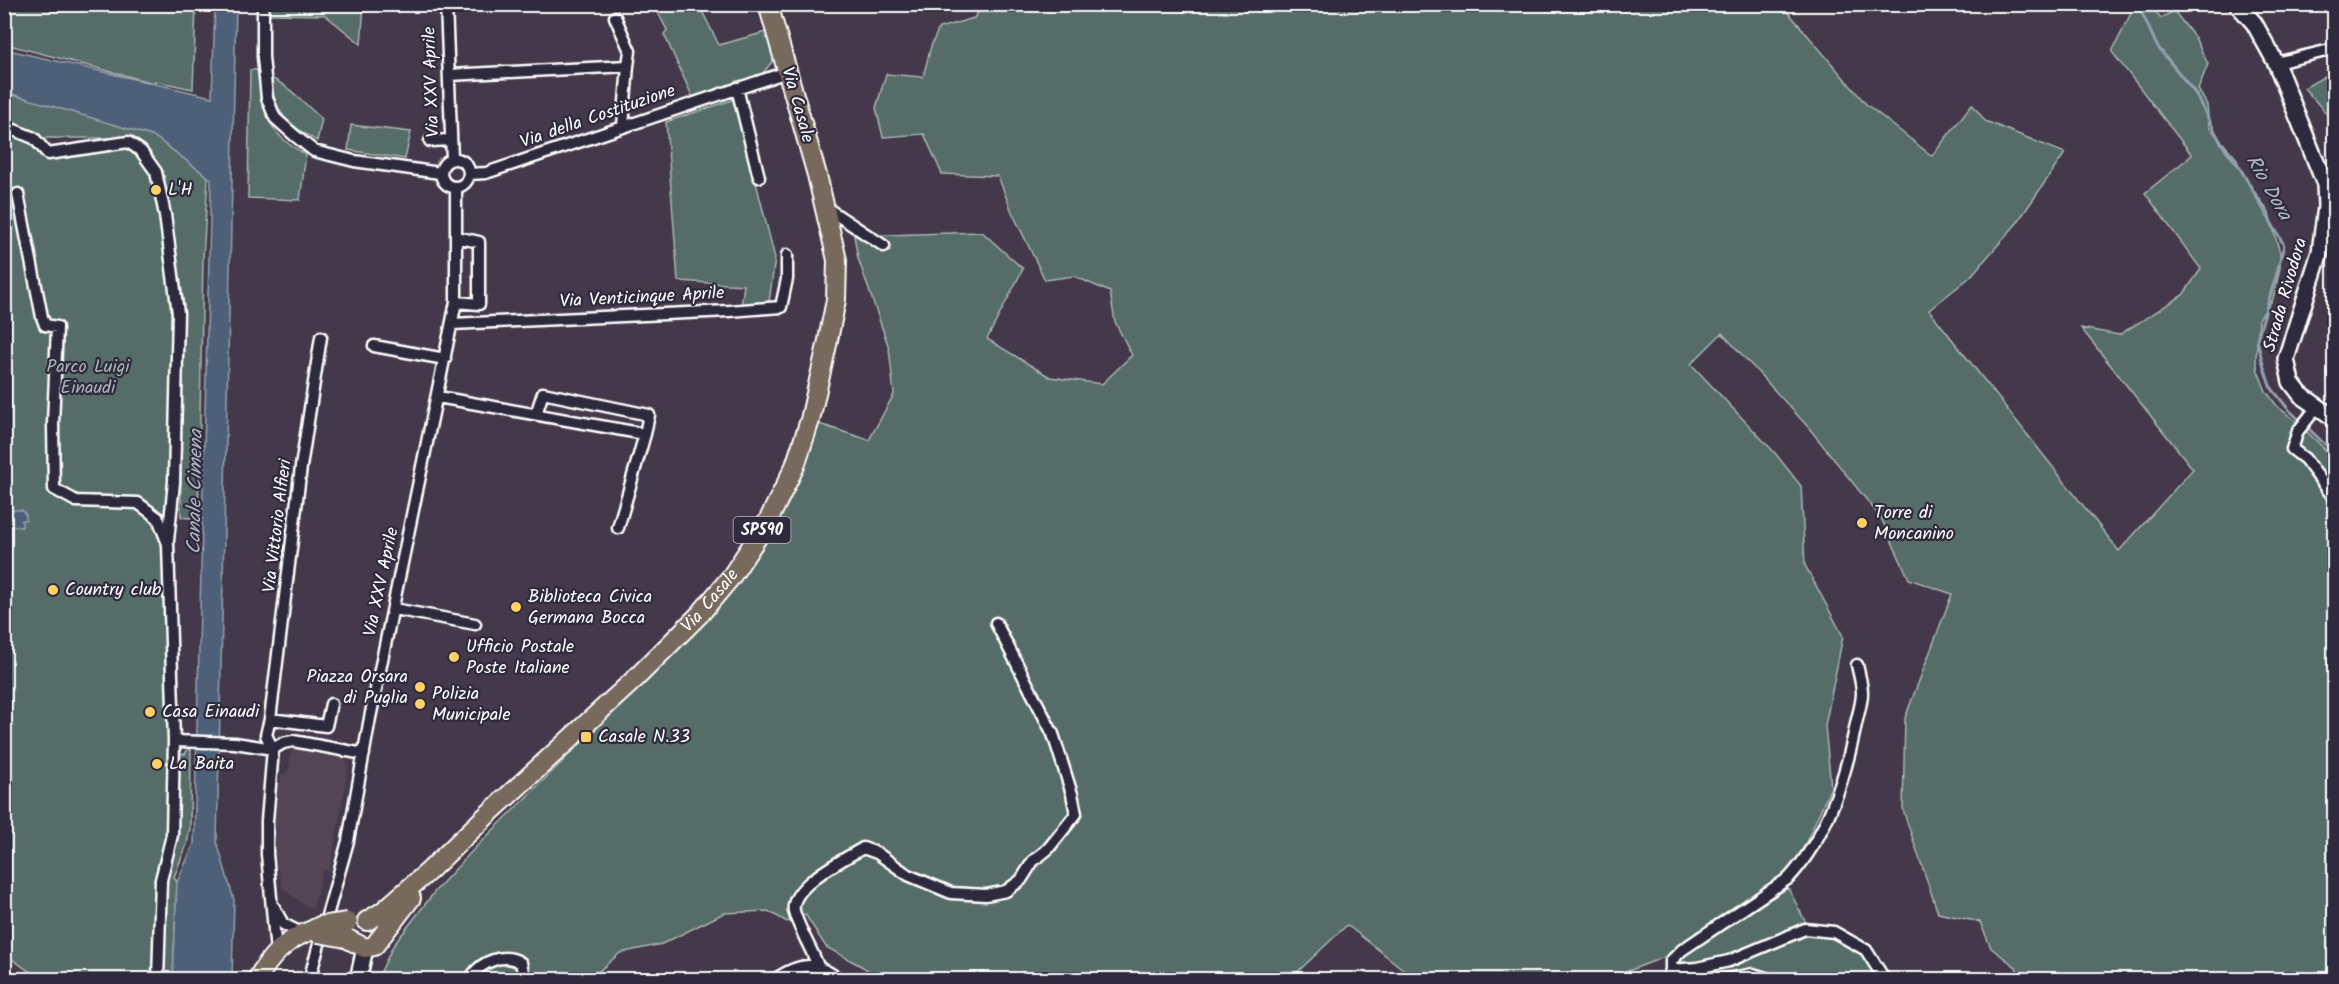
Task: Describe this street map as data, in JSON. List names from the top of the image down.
{
  "streets": {
    "main road": ["Via Casale", "SP590"],
    "street": [
      "Via XXV Aprile",
      "Via della Costituzione",
      "Strada Rivodora",
      "Via Venticinque Aprile",
      "Via Vittorio Alfieri"
    ]
  },
  "crossings": [
    ["Via XXV Aprile", "Via della Costituzione"],
    ["Via XXV Aprile", "Via Venticinque Aprile"],
    ["Via Casale", "Via della Costituzione"],
    ["Via Casale", "SP590"]
  ],
  "water": ["Rio Dora", "Canale Cimena"],
  "parks": ["Parco Luigi Einaudi"],
  "places": {
    "other": [
      "L'H",
      "Torre di Moncanino",
      "Country club",
      "Biblioteca Civica Germana Bocca",
      "Ufficio Postale Poste Italiane",
      "Piazza Orsara di Puglia",
      "Polizia Municipale",
      "Casa Einaudi",
      "La Baita"
    ],
    "transit": ["Casale N.33"]
  }
}
